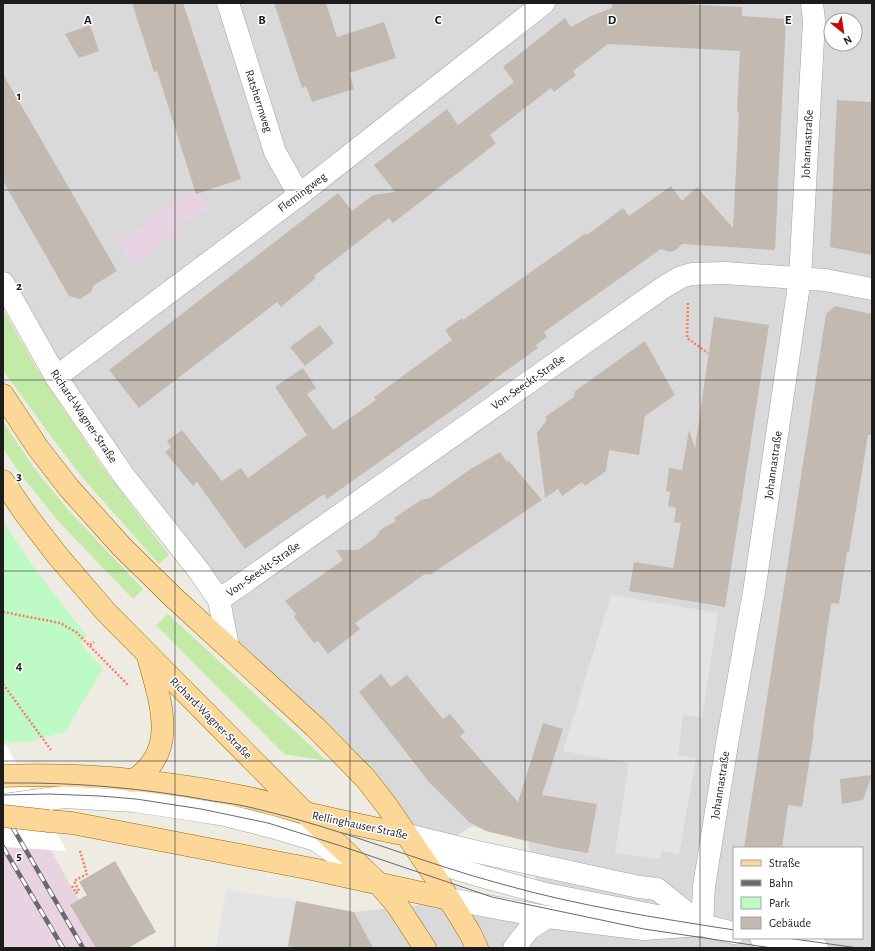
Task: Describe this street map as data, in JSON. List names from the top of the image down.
{
  "streets": {
    "main road": ["Richard-Wagner-Straße", "Rellinghauser Straße"],
    "street": [
      "Ratsherrnweg",
      "Johannastraße",
      "Flemingweg",
      "Von-Seeckt-Straße"
    ]
  },
  "crossings": [
    ["Ratsherrnweg", "Flemingweg"],
    ["Johannastraße", "Von-Seeckt-Straße"],
    ["Johannastraße", "Rellinghauser Straße"],
    ["Flemingweg", "Richard-Wagner-Straße"],
    ["Von-Seeckt-Straße", "Richard-Wagner-Straße"],
    ["Richard-Wagner-Straße", "Rellinghauser Straße"]
  ],
  "legend": [
    "Straße",
    "Bahn",
    "Park",
    "Gebäude"
  ],
  "north": "bottom right",
  "grid": {
    "columns": [
      "A",
      "B",
      "C",
      "D",
      "E"
    ],
    "rows": [
      "1",
      "2",
      "3",
      "4",
      "5"
    ]
  }
}
